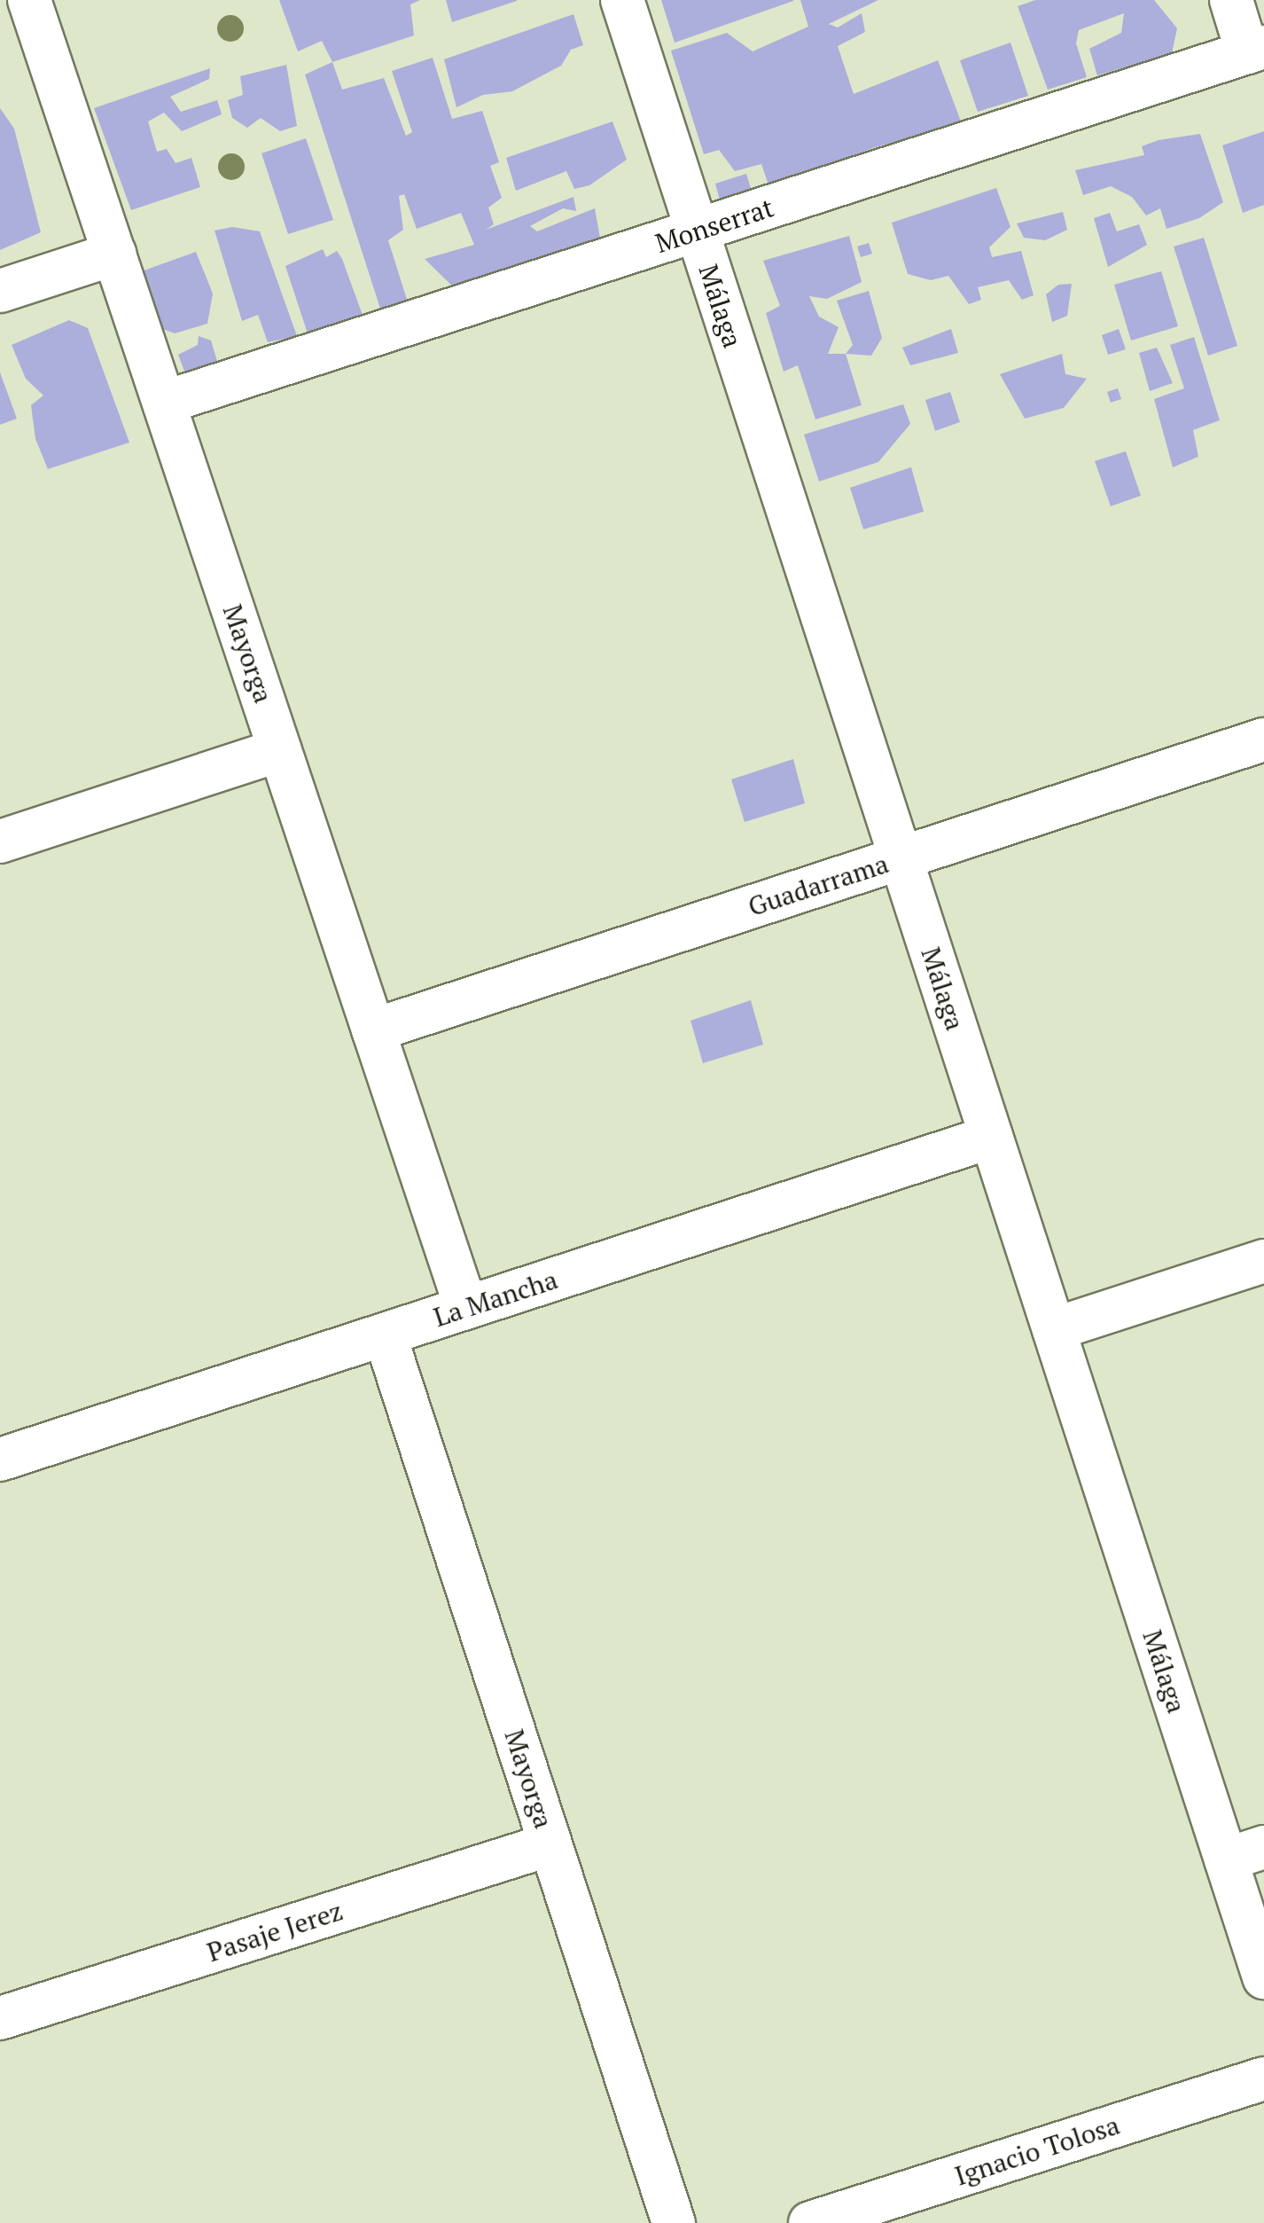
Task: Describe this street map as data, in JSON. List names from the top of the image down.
{
  "streets": {
    "street": [
      "Monserrat",
      "Málaga",
      "Mayorga",
      "Guadarrama",
      "La Mancha",
      "Pasaje Jerez",
      "Ignacio Tolosa"
    ]
  },
  "crossings": [
    ["Monserrat", "Málaga"],
    ["Monserrat", "Mayorga"],
    ["Málaga", "Guadarrama"],
    ["Málaga", "La Mancha"],
    ["Mayorga", "Guadarrama"],
    ["Mayorga", "La Mancha"],
    ["Mayorga", "Pasaje Jerez"]
  ]
}
